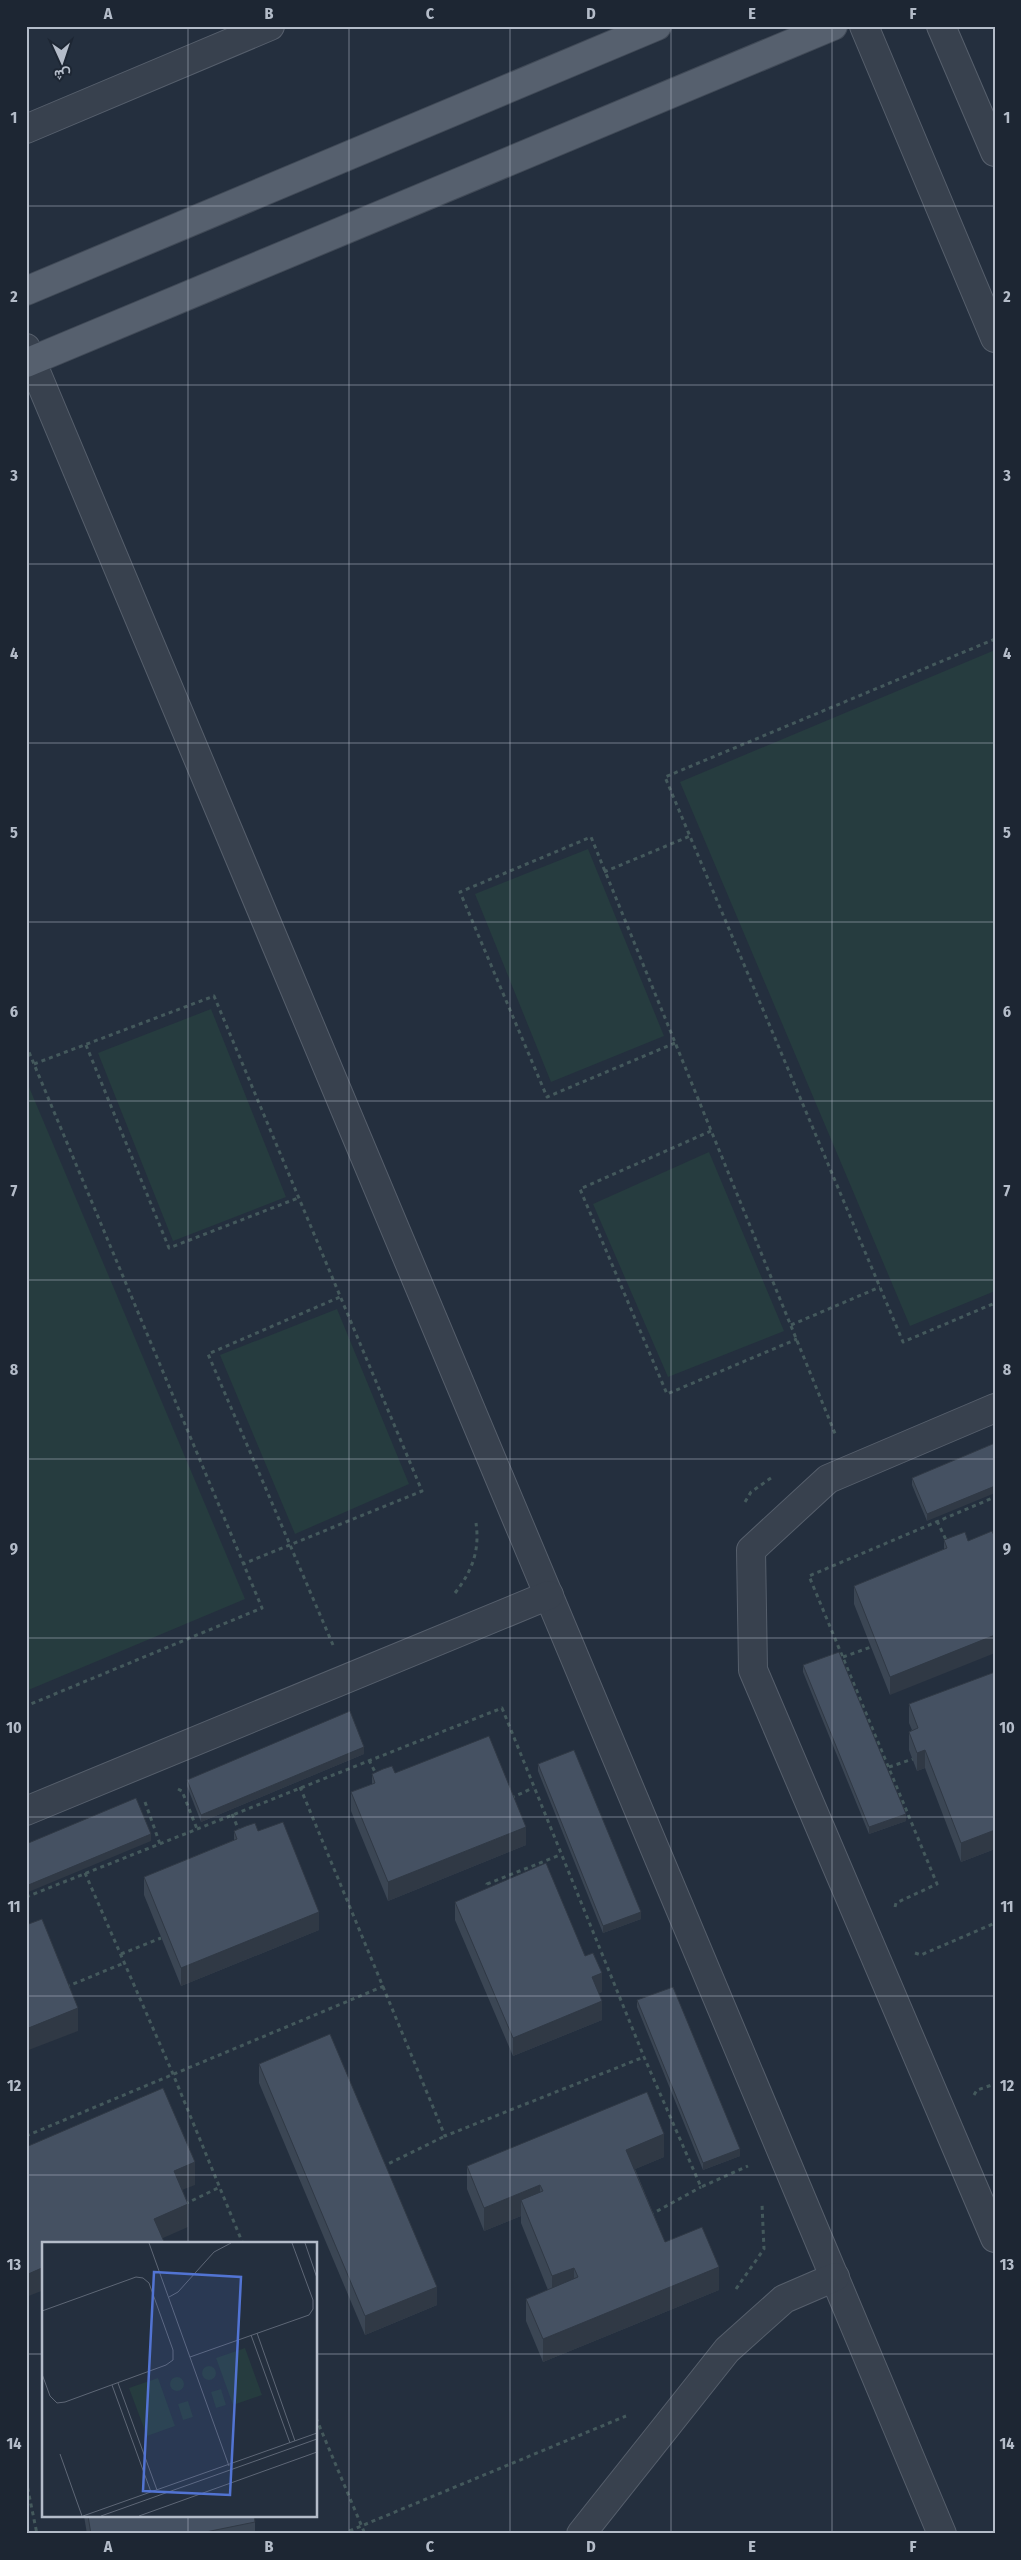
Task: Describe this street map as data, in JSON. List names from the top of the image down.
{
  "north": "bottom",
  "grid": {
    "columns": [
      "A",
      "B",
      "C",
      "D",
      "E",
      "F"
    ],
    "rows": [
      "1",
      "2",
      "3",
      "4",
      "5",
      "6",
      "7",
      "8",
      "9",
      "10",
      "11",
      "12",
      "13",
      "14"
    ]
  }
}
